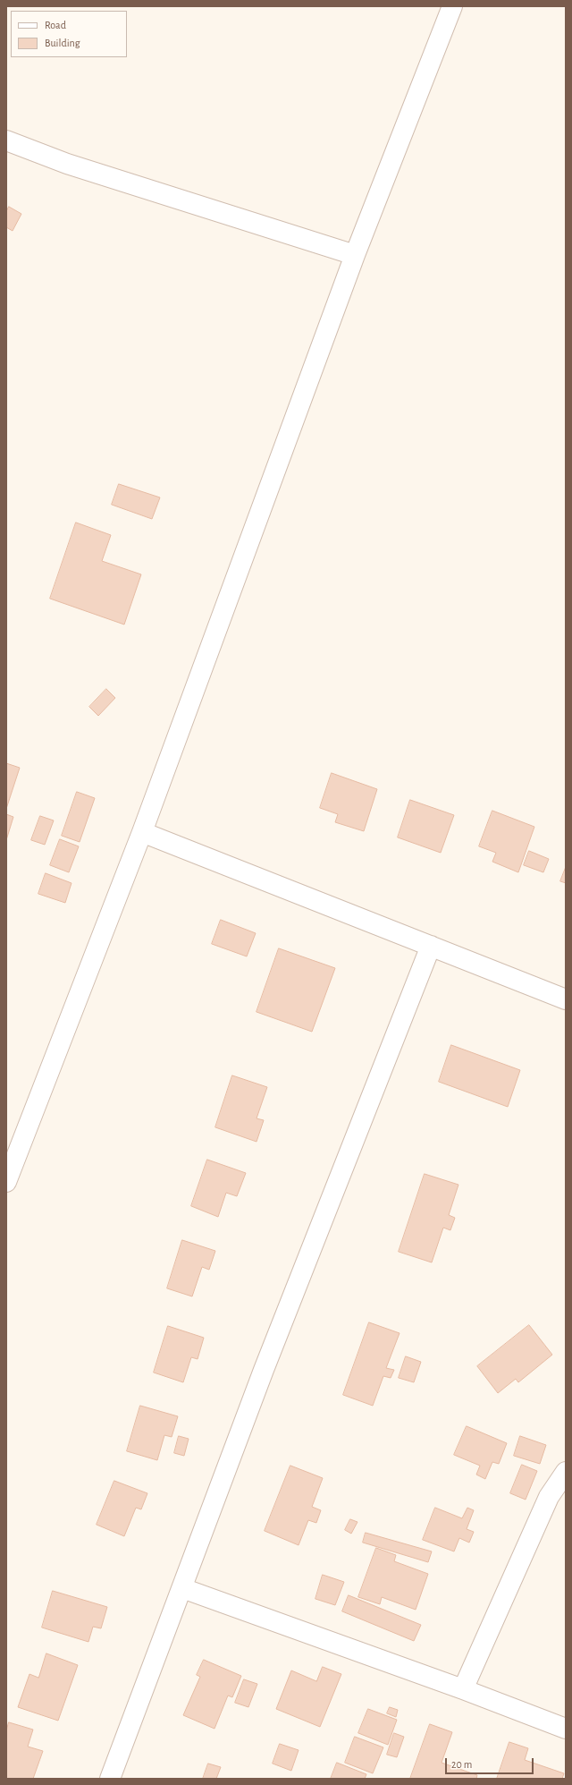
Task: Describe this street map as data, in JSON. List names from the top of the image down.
{
  "legend": ["Road", "Building"],
  "scale_bar": "20 m"
}
